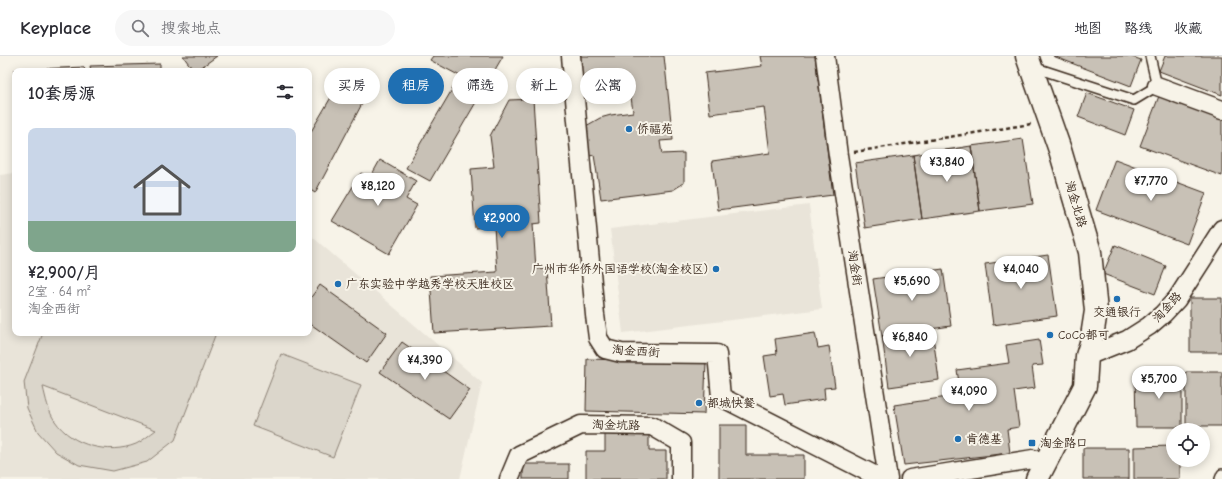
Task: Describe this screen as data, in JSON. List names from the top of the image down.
{
  "streets": {
    "street": [
      "淘金北路",
      "淘金街",
      "淘金路",
      "淘金西街",
      "淘金坑路"
    ]
  },
  "crossings": [
    ["淘金北路", "淘金路"]
  ],
  "places": {
    "other": [
      "侨福苑",
      "广州市华侨外国语学校(淘金校区)",
      "广东实验中学越秀学校天胜校区",
      "交通银行",
      "CoCo都可",
      "都城快餐",
      "肯德基"
    ],
    "transit": ["淘金路口"]
  },
  "page": {
    "header": "Keyplace",
    "search": "搜索地点",
    "nav": ["地图", "路线", "收藏"],
    "chip": [
      "买房",
      "租房",
      "筛选",
      "新上",
      "公寓"
    ],
    "heading": "10套房源",
    "list": [
      {
        "name": "¥2,900/月",
        "note": "2室 · 64 m² · 淘金西街"
      }
    ],
    "price": [
      "¥3,840",
      "¥7,770",
      "¥8,120",
      "¥2,900",
      "¥4,040",
      "¥5,690",
      "¥6,840",
      "¥4,390",
      "¥5,700",
      "¥4,090"
    ]
  }
}
